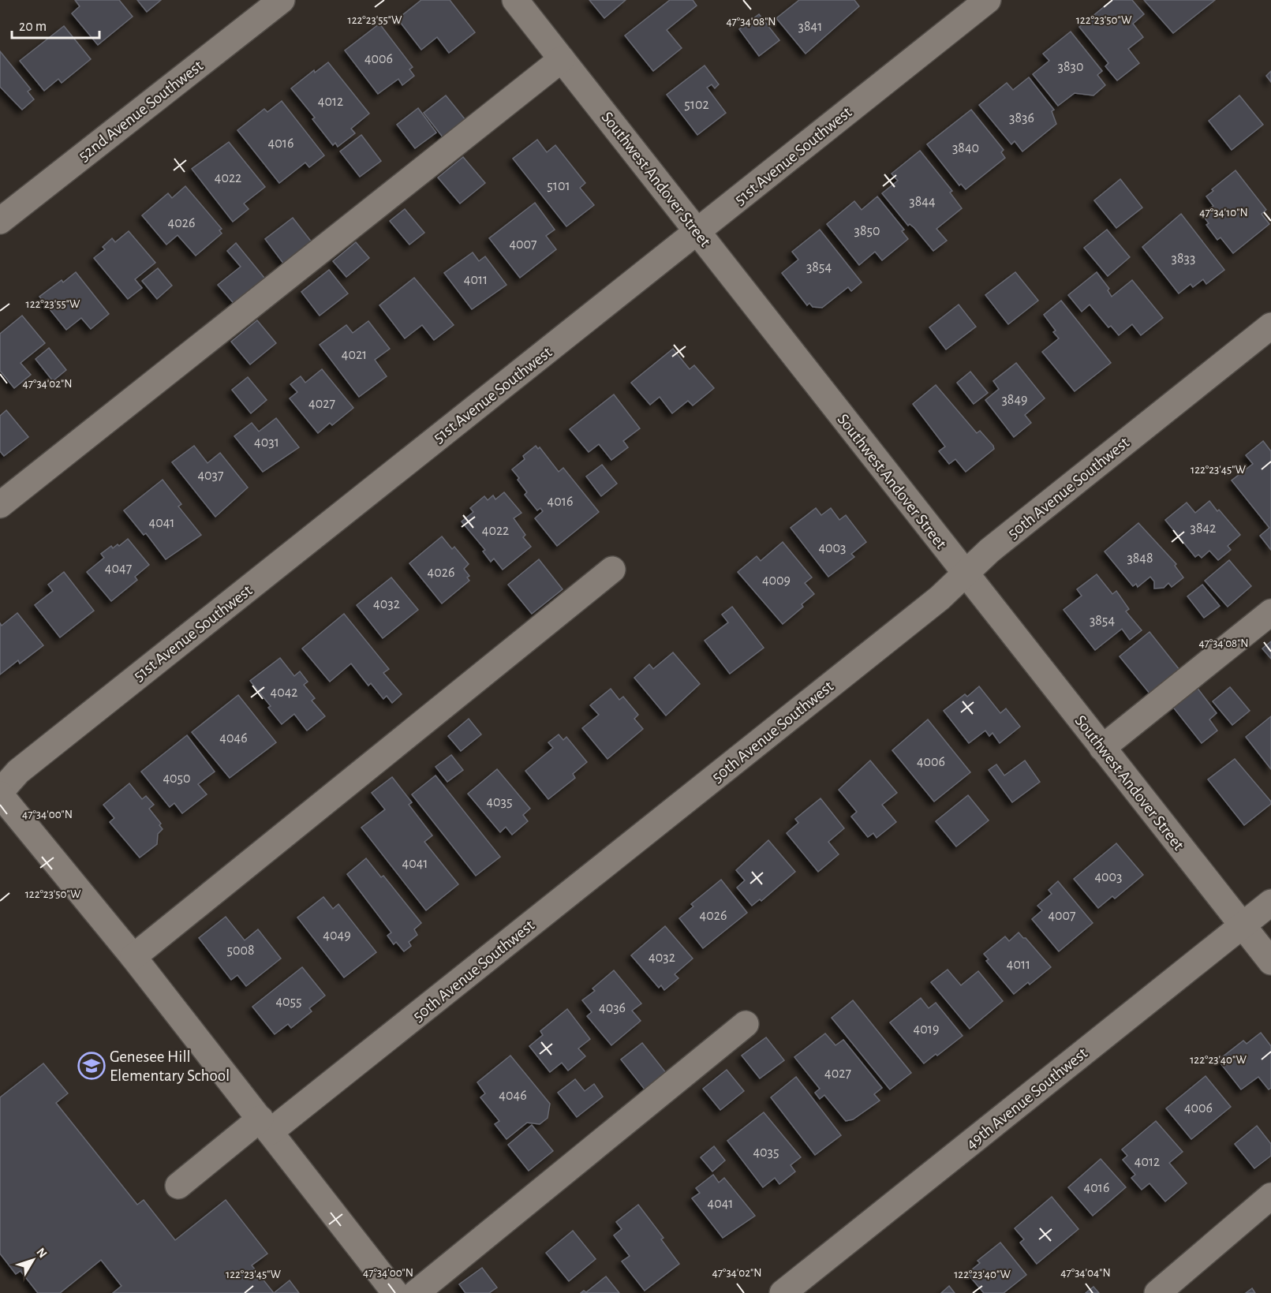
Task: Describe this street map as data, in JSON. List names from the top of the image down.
{
  "streets": {
    "street": [
      "52nd Avenue Southwest",
      "51st Avenue Southwest",
      "Southwest Andover Street",
      "50th Avenue Southwest",
      "49th Avenue Southwest"
    ]
  },
  "crossings": [
    ["51st Avenue Southwest", "Southwest Andover Street"],
    ["Southwest Andover Street", "50th Avenue Southwest"],
    ["Southwest Andover Street", "49th Avenue Southwest"]
  ],
  "places": {
    "school or university": ["Genesee Hill Elementary School"]
  },
  "house_numbers": [
    "3841",
    "4006",
    "3830",
    "4012",
    "5102",
    "3836",
    "4016",
    "3840",
    "4022",
    "5101",
    "3844",
    "4026",
    "3850",
    "4007",
    "3833",
    "3854",
    "4011",
    "4021",
    "3849",
    "4027",
    "4031",
    "4037",
    "4016",
    "4041",
    "3842",
    "4022",
    "4003",
    "3848",
    "4047",
    "4026",
    "4009",
    "4032",
    "3854",
    "4042",
    "4046",
    "4006",
    "4050",
    "4035",
    "4041",
    "4003",
    "4026",
    "4007",
    "4049",
    "5008",
    "4032",
    "4011",
    "4055",
    "4036",
    "4019",
    "4027",
    "4046",
    "4006",
    "4035",
    "4012",
    "4016",
    "4041"
  ],
  "scale_bar": "20 m",
  "north": "top right",
  "coordinates": [
    "122°23'55\"W",
    "122°23'50\"W",
    "47°34'08\"N",
    "47°34'10\"N",
    "47°34'02\"N",
    "122°23'45\"W",
    "47°34'00\"N",
    "122°23'40\"W",
    "47°34'04\"N"
  ]
}
